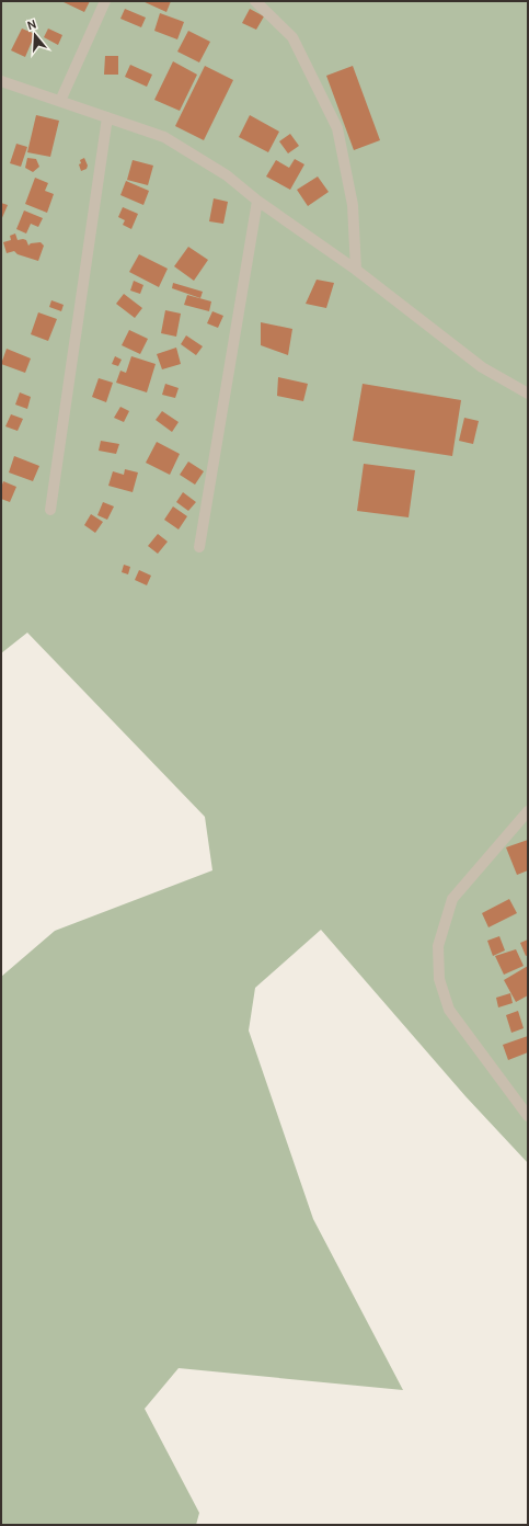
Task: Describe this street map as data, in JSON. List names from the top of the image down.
{
  "north": "top"
}
